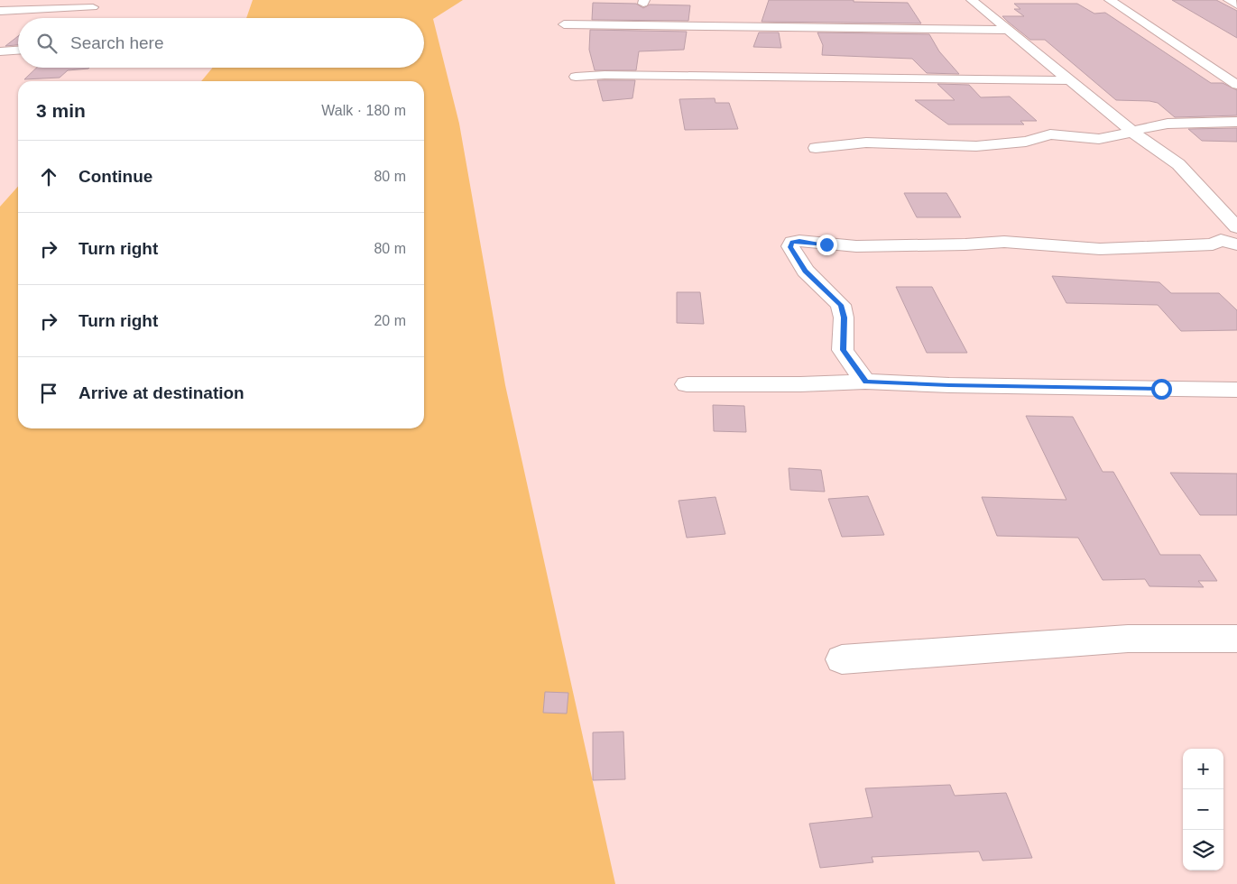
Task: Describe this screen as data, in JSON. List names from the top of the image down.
{
  "page": {
    "search": "Search here",
    "heading": ["3 min", "Walk · 180 m"],
    "list": [
      ["Continue", "80 m"],
      ["Turn right", "80 m"],
      ["Turn right", "20 m"],
      "Arrive at destination"
    ],
    "map_buttons": ["+", "−"]
  }
}
